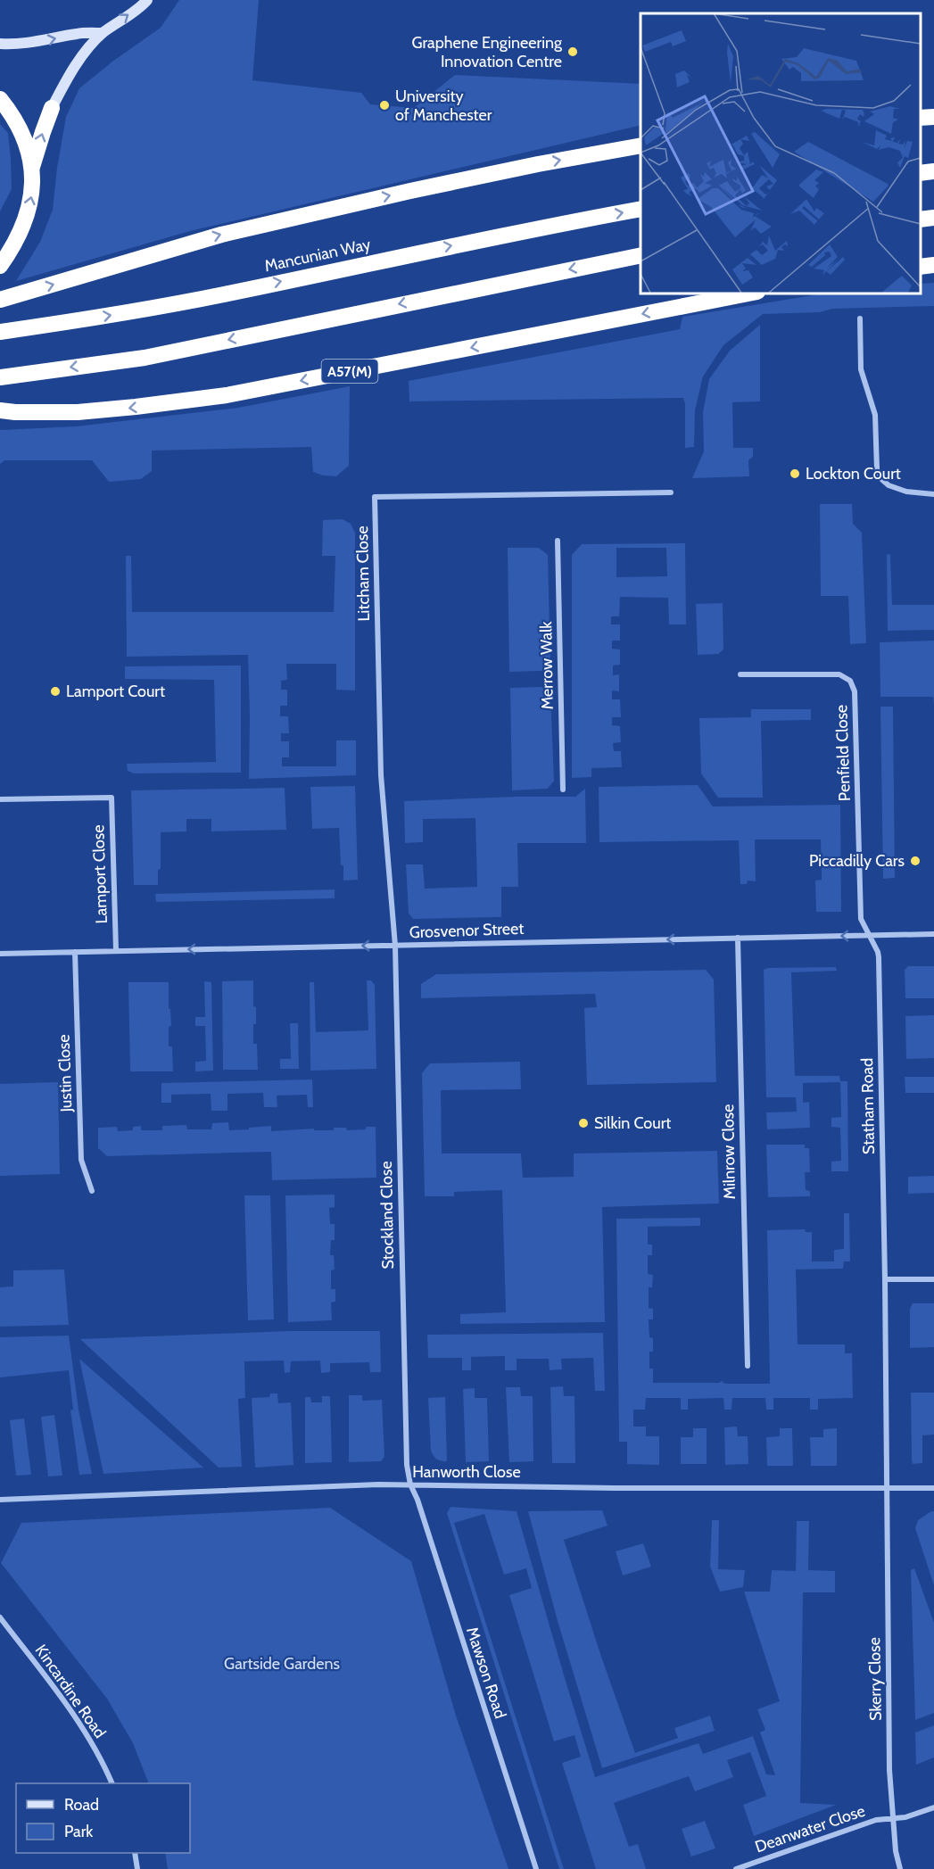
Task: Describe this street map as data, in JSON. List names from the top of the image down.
{
  "streets": {
    "highway": ["Mancunian Way", "A57(M)"],
    "street": [
      "Litcham Close",
      "Merrow Walk",
      "Penfield Close",
      "Lamport Close",
      "Grosvenor Street",
      "Justin Close",
      "Statham Road",
      "Milnrow Close",
      "Stockland Close",
      "Hanworth Close",
      "Mawson Road",
      "Skerry Close",
      "Kincardine Road",
      "Deanwater Close"
    ]
  },
  "crossings": [
    ["Litcham Close", "Grosvenor Street"],
    ["Litcham Close", "Stockland Close"],
    ["Penfield Close", "Grosvenor Street"],
    ["Penfield Close", "Statham Road"],
    ["Lamport Close", "Grosvenor Street"],
    ["Grosvenor Street", "Justin Close"],
    ["Grosvenor Street", "Statham Road"],
    ["Grosvenor Street", "Milnrow Close"],
    ["Grosvenor Street", "Stockland Close"],
    ["Statham Road", "Hanworth Close"],
    ["Statham Road", "Skerry Close"],
    ["Stockland Close", "Hanworth Close"],
    ["Stockland Close", "Mawson Road"],
    ["Hanworth Close", "Mawson Road"],
    ["Hanworth Close", "Skerry Close"],
    ["Skerry Close", "Deanwater Close"]
  ],
  "one_way": ["Grosvenor Street"],
  "parks": ["Gartside Gardens"],
  "places": [
    "Graphene Engineering Innovation Centre",
    "University of Manchester",
    "Lockton Court",
    "Lamport Court",
    "Piccadilly Cars",
    "Silkin Court"
  ],
  "legend": ["Road", "Park"]
}
